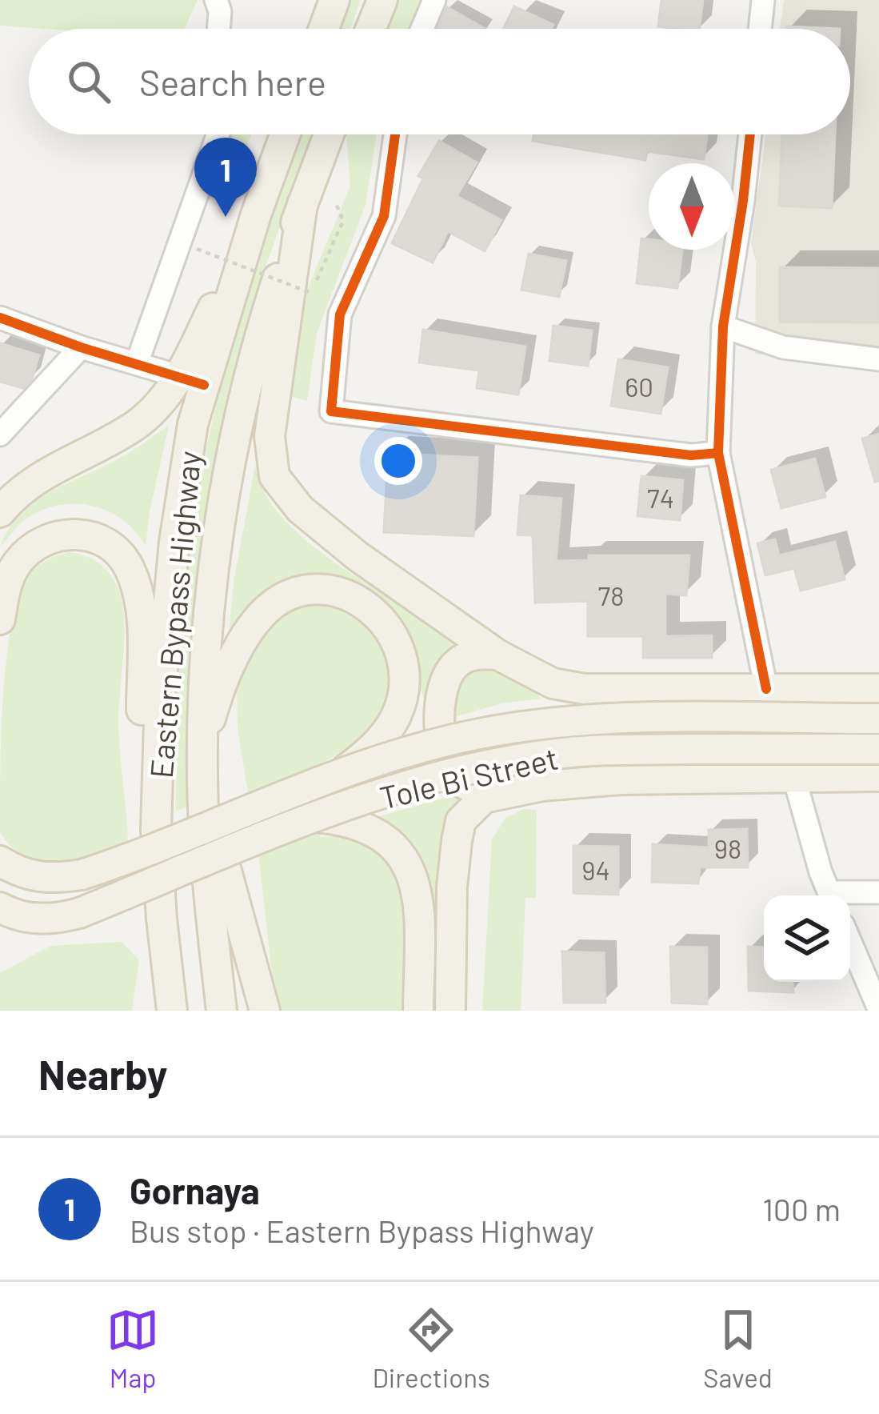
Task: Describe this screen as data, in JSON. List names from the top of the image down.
{
  "streets": {
    "main road": ["Eastern Bypass Highway", "Tole Bi Street"]
  },
  "house_numbers": [
    "60",
    "74",
    "78",
    "98",
    "94"
  ],
  "north": "bottom",
  "page": {
    "search": "Search here",
    "pins": "1",
    "heading": "Nearby",
    "list": [
      {
        "mark": "1",
        "name": "Gornaya",
        "note": "Bus stop · Eastern Bypass Highway",
        "value": "100 m"
      }
    ],
    "nav": ["Map", "Directions", "Saved"]
  }
}
